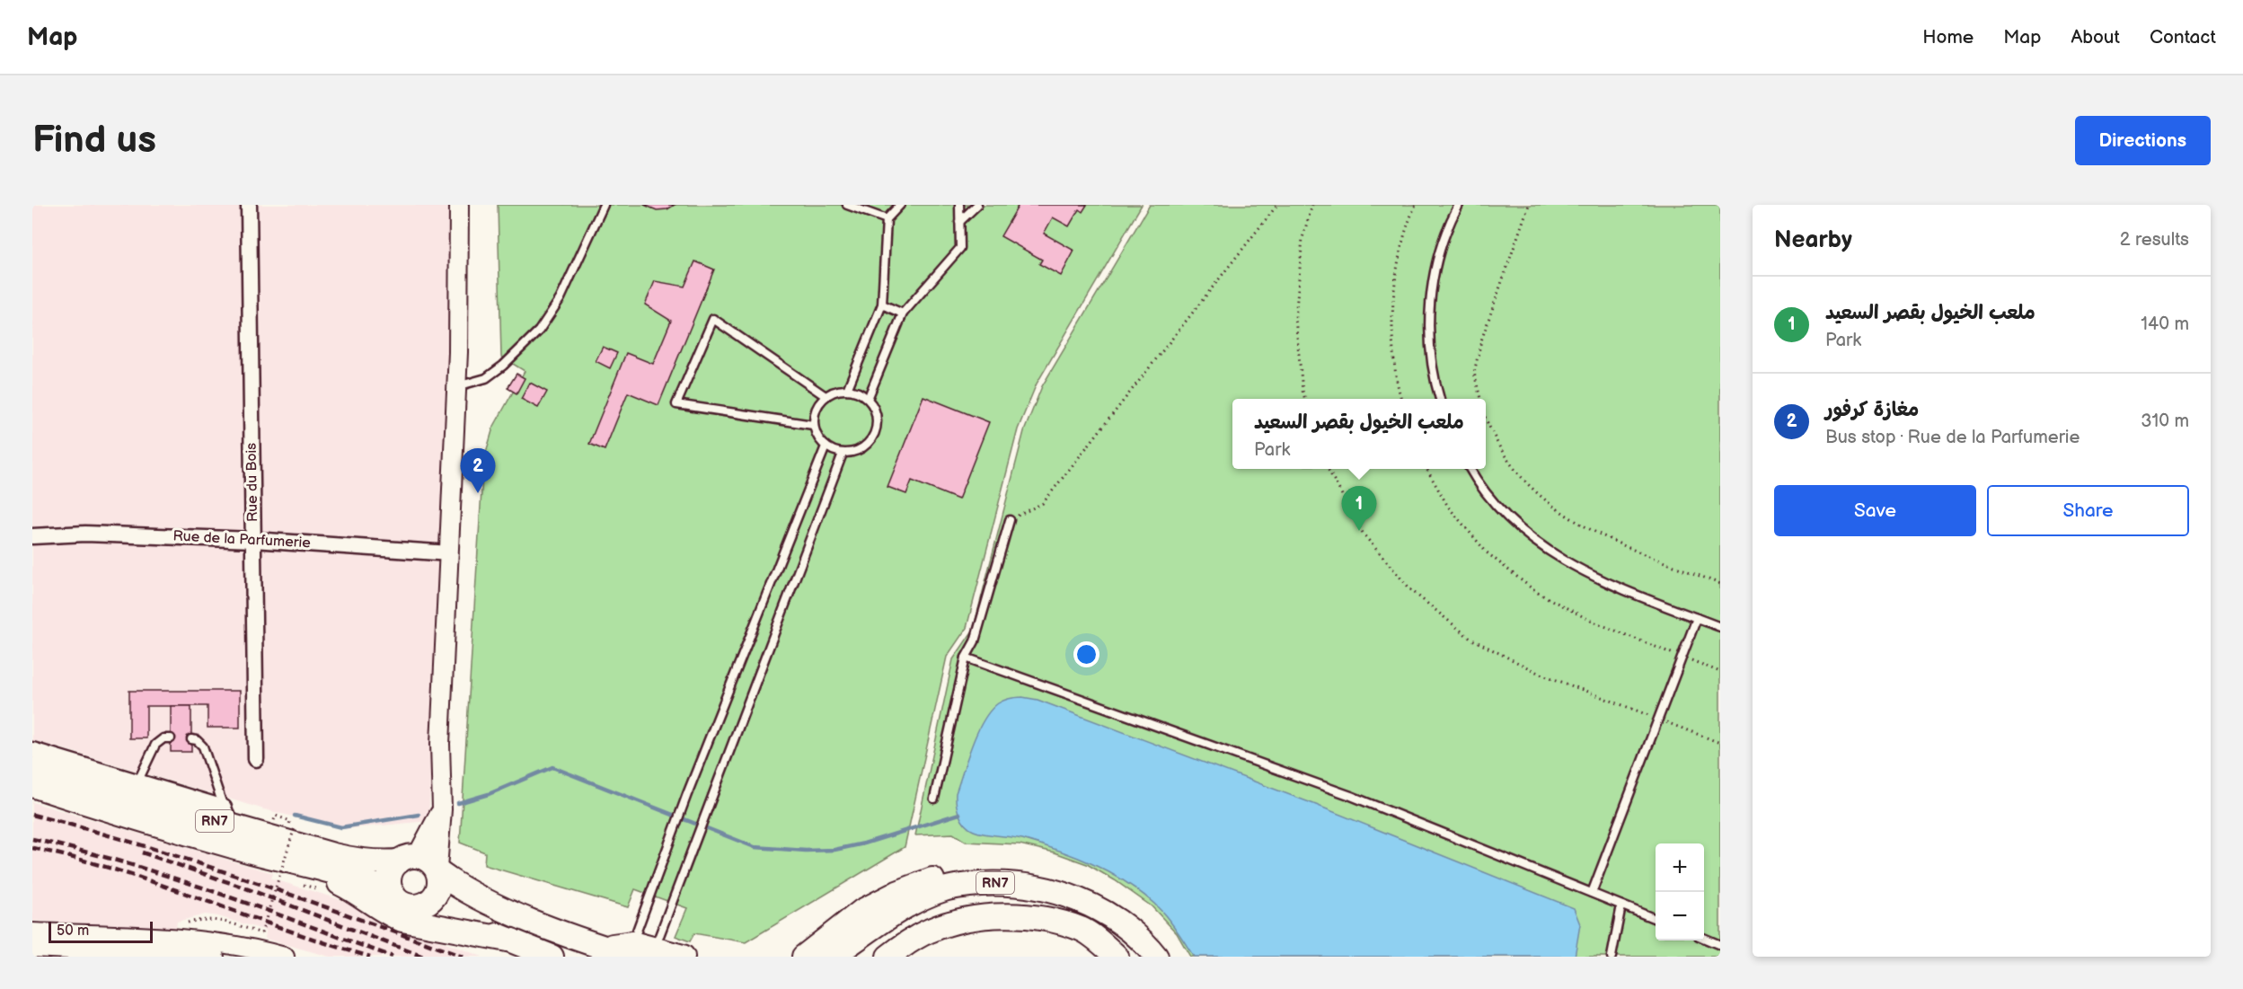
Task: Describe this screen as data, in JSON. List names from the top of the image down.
{
  "streets": {
    "main road": ["RN7"],
    "street": ["Rue du Bois", "Rue de la Parfumerie"]
  },
  "crossings": [
    ["Rue du Bois", "Rue de la Parfumerie"]
  ],
  "scale_bar": "50 m",
  "page": {
    "header": "Map",
    "nav": [
      "Home",
      "Map",
      "About",
      "Contact"
    ],
    "buttons": [
      "Directions",
      ["Save", "Share"]
    ],
    "title": "Find us",
    "heading": ["Nearby", "2 results"],
    "list": [
      {
        "mark": "1",
        "name": "ملعب الخيول بقصر السعيد",
        "note": "Park",
        "value": "140 m"
      },
      {
        "mark": "2",
        "name": "مغازة كرفور",
        "note": "Bus stop · Rue de la Parfumerie",
        "value": "310 m"
      }
    ],
    "popup": ["ملعب الخيول بقصر السعيد", "Park"],
    "pins": ["2", "1"],
    "map_buttons": ["+", "−"],
    "scale": "50 m"
  }
}
